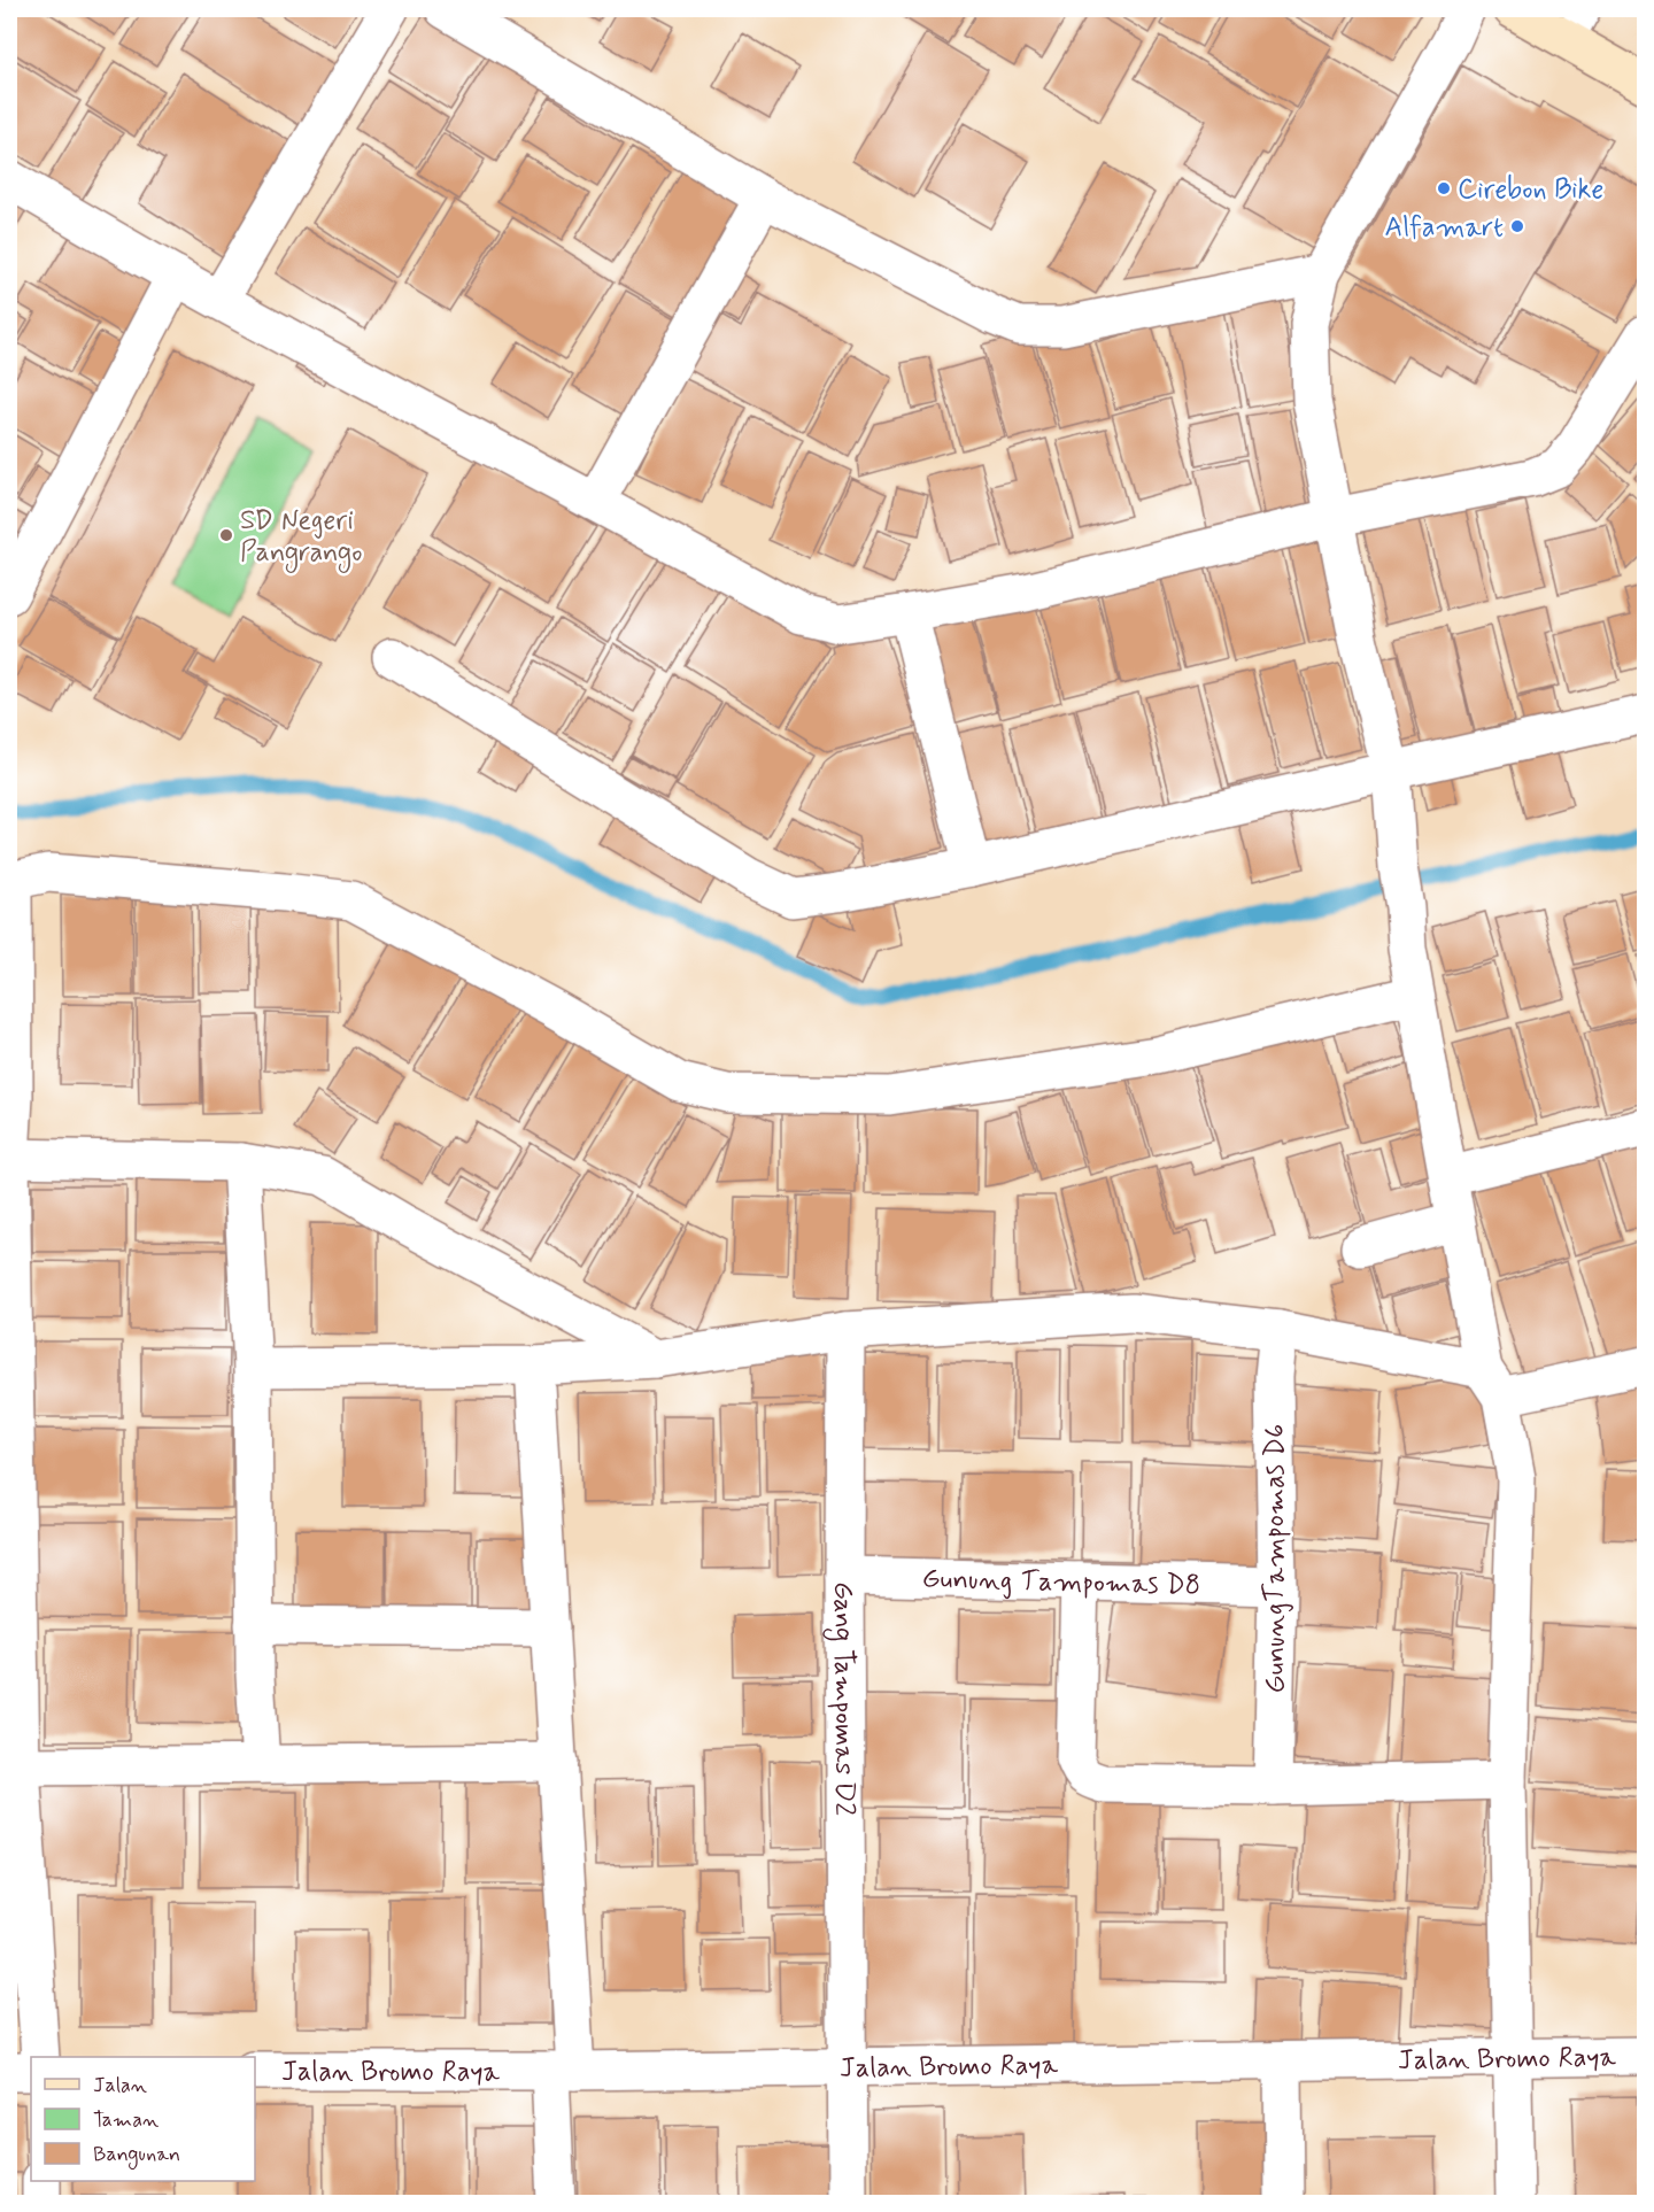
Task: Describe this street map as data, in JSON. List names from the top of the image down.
{
  "streets": {
    "street": [
      "GunungTampomas D6",
      "Gunung Tampomas D8",
      "Gang Tampomas D2",
      "Jalan Bromo Raya"
    ]
  },
  "crossings": [
    ["GunungTampomas D6", "Gunung Tampomas D8"],
    ["Gunung Tampomas D8", "Gang Tampomas D2"],
    ["Gang Tampomas D2", "Jalan Bromo Raya"]
  ],
  "places": ["Cirebon Bike", "Alfamart", "SD Negeri Pangrango"],
  "legend": ["Jalan", "Taman", "Bangunan"]
}
